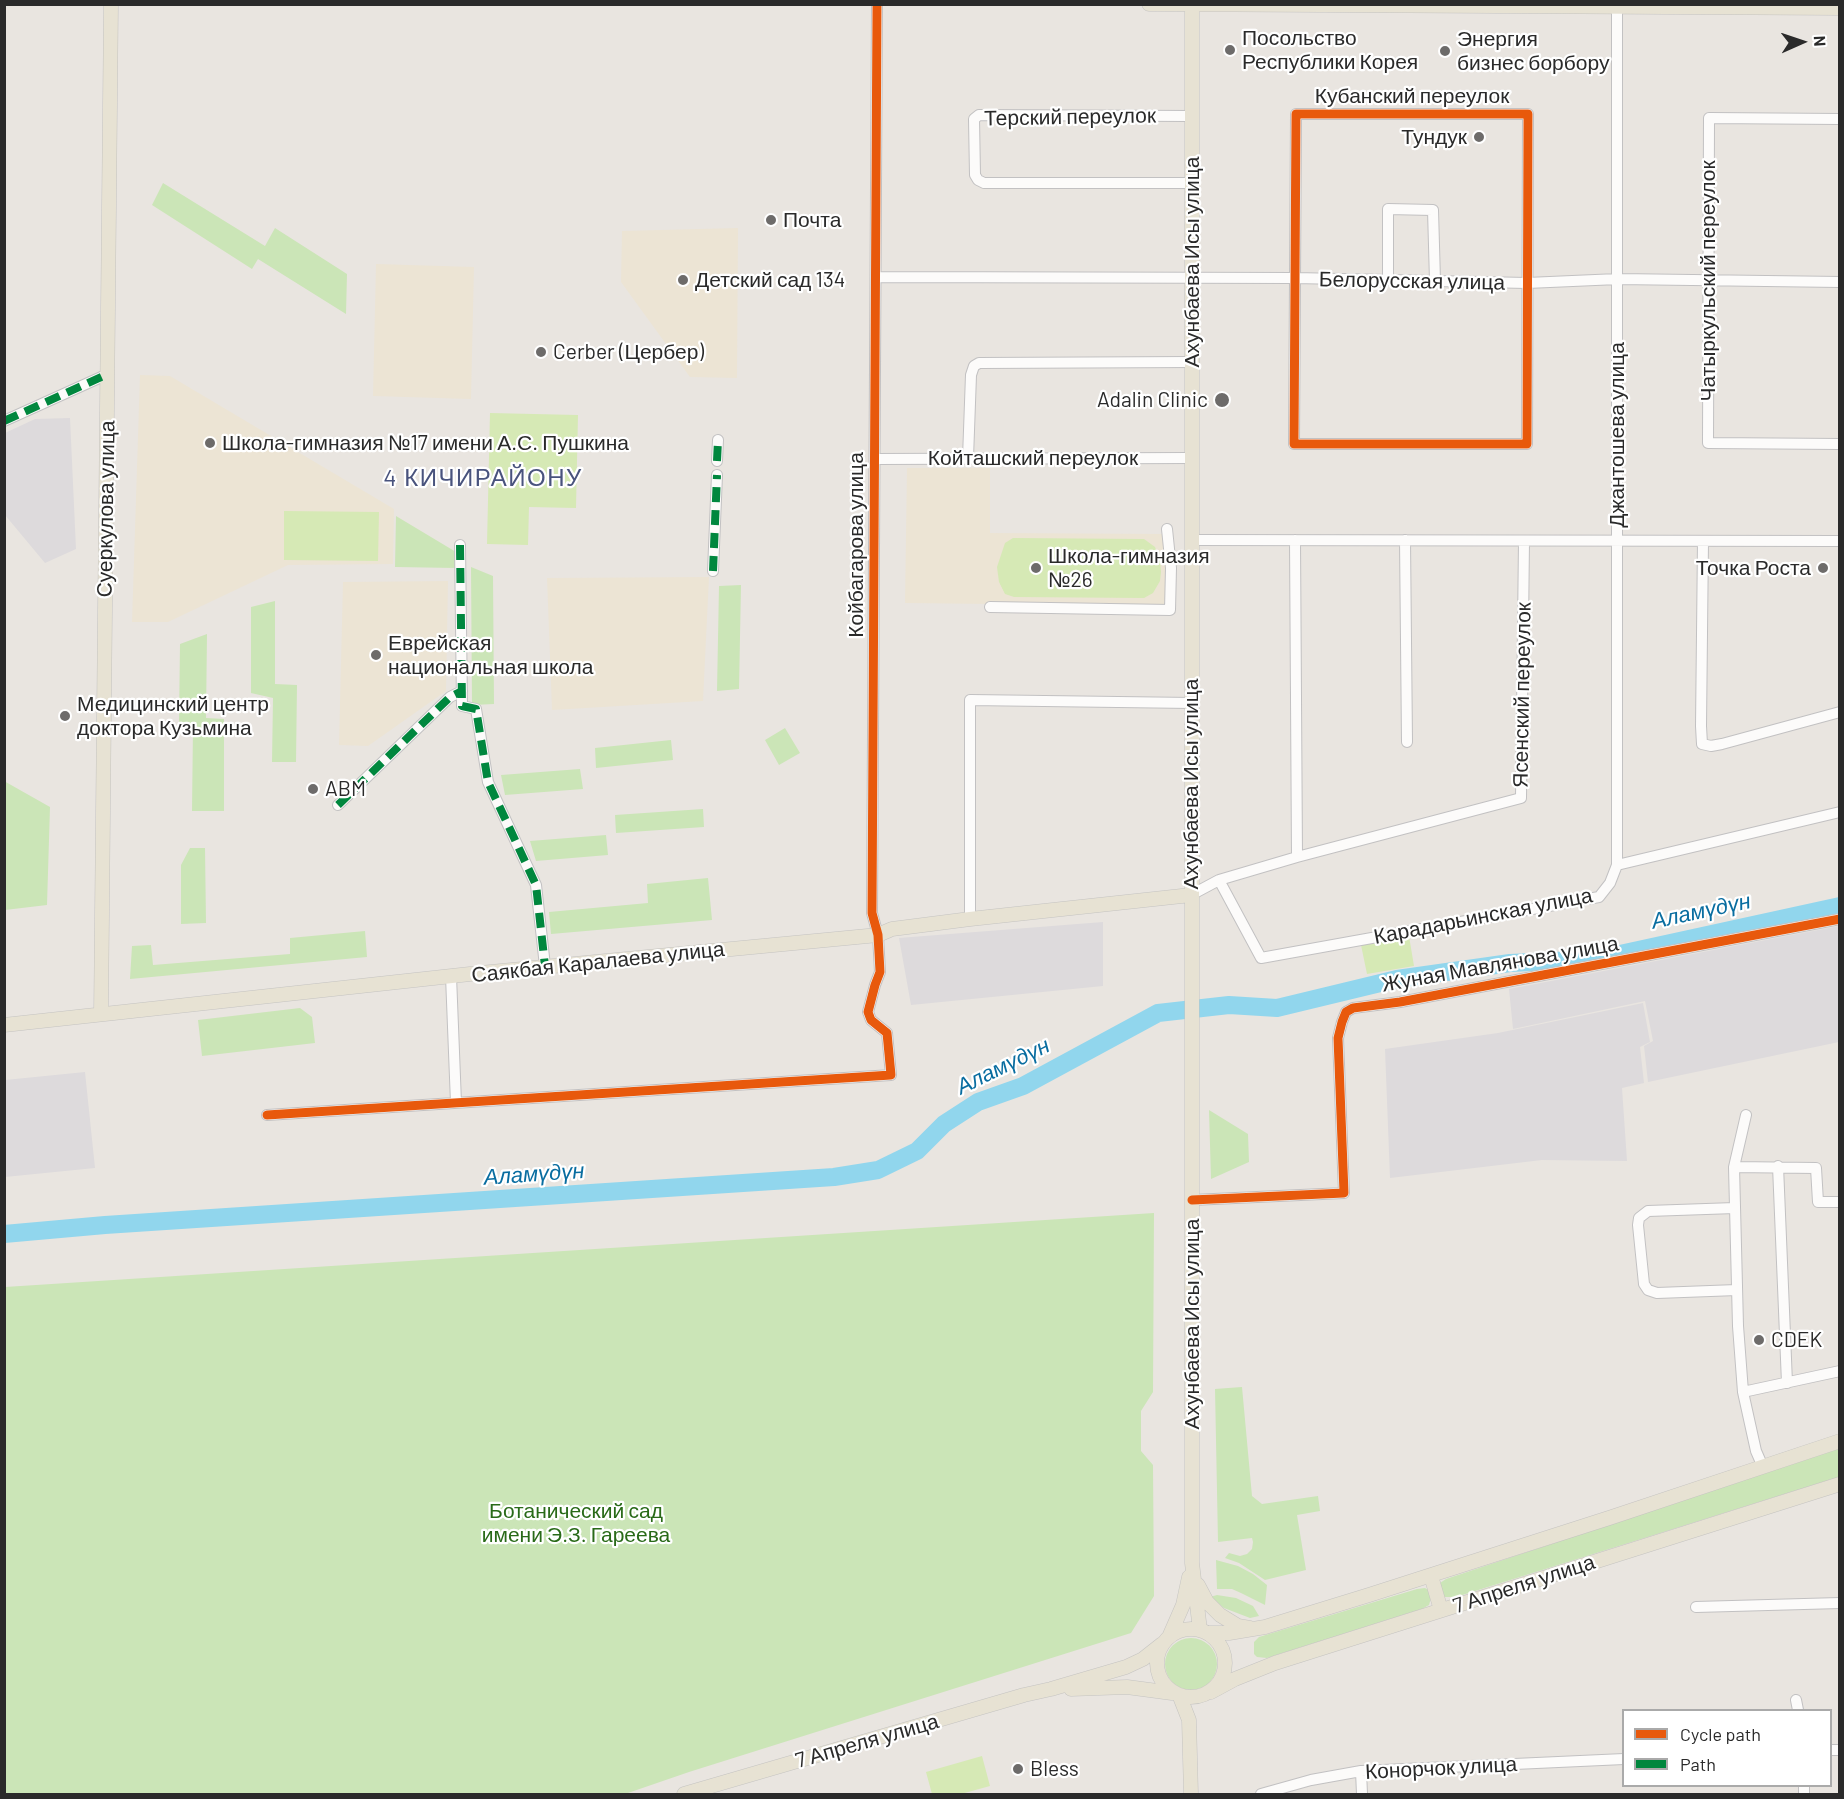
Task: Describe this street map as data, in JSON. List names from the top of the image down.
{
  "streets": {
    "main road": [
      "Ахунбаева Исы улица",
      "Суеркулова улица",
      "Саякбая Каралаева улица",
      "7 Апреля улица"
    ],
    "street": [
      "Кубанский переулок",
      "Терский переулок",
      "Белорусская улица",
      "Чатыркульский переулок",
      "Джантошева улица",
      "Койташский переулок",
      "Койбагарова улица",
      "Ясенский переулок",
      "Карадарьинская улица",
      "Жуная Мавлянова улица",
      "Конорчок улица"
    ]
  },
  "crossings": [
    ["Кубанский переулок", "Белорусская улица"],
    ["Терский переулок", "Ахунбаева Исы улица"],
    ["Ахунбаева Исы улица", "Белорусская улица"],
    ["Ахунбаева Исы улица", "Койташский переулок"],
    ["Ахунбаева Исы улица", "Саякбая Каралаева улица"],
    ["Ахунбаева Исы улица", "Жуная Мавлянова улица"],
    ["Ахунбаева Исы улица", "7 Апреля улица"],
    ["Белорусская улица", "Чатыркульский переулок"],
    ["Белорусская улица", "Джантошева улица"],
    ["Белорусская улица", "Койбагарова улица"],
    ["Джантошева улица", "Карадарьинская улица"],
    ["Койташский переулок", "Койбагарова улица"],
    ["Суеркулова улица", "Саякбая Каралаева улица"],
    ["Койбагарова улица", "Саякбая Каралаева улица"],
    ["Ясенский переулок", "Карадарьинская улица"]
  ],
  "districts": ["4 КИЧИРАЙОНУ"],
  "water": ["Аламүдүн"],
  "parks": ["Ботанический сад имени Э.З. Гареева"],
  "places": [
    "Посольство Республики Корея",
    "Энергия бизнес борбору",
    "Тундук",
    "Почта",
    "Детский сад 134",
    "Cerber (Цербер)",
    "Adalin Clinic",
    "Школа-гимназия №17 имени А.С. Пушкина",
    "Школа-гимназия №26",
    "Точка Роста",
    "Еврейская национальная школа",
    "Медицинский центр доктора Кузьмина",
    "ABM",
    "CDEK",
    "Bless"
  ],
  "legend": ["Cycle path", "Path"],
  "north": "right"
}
